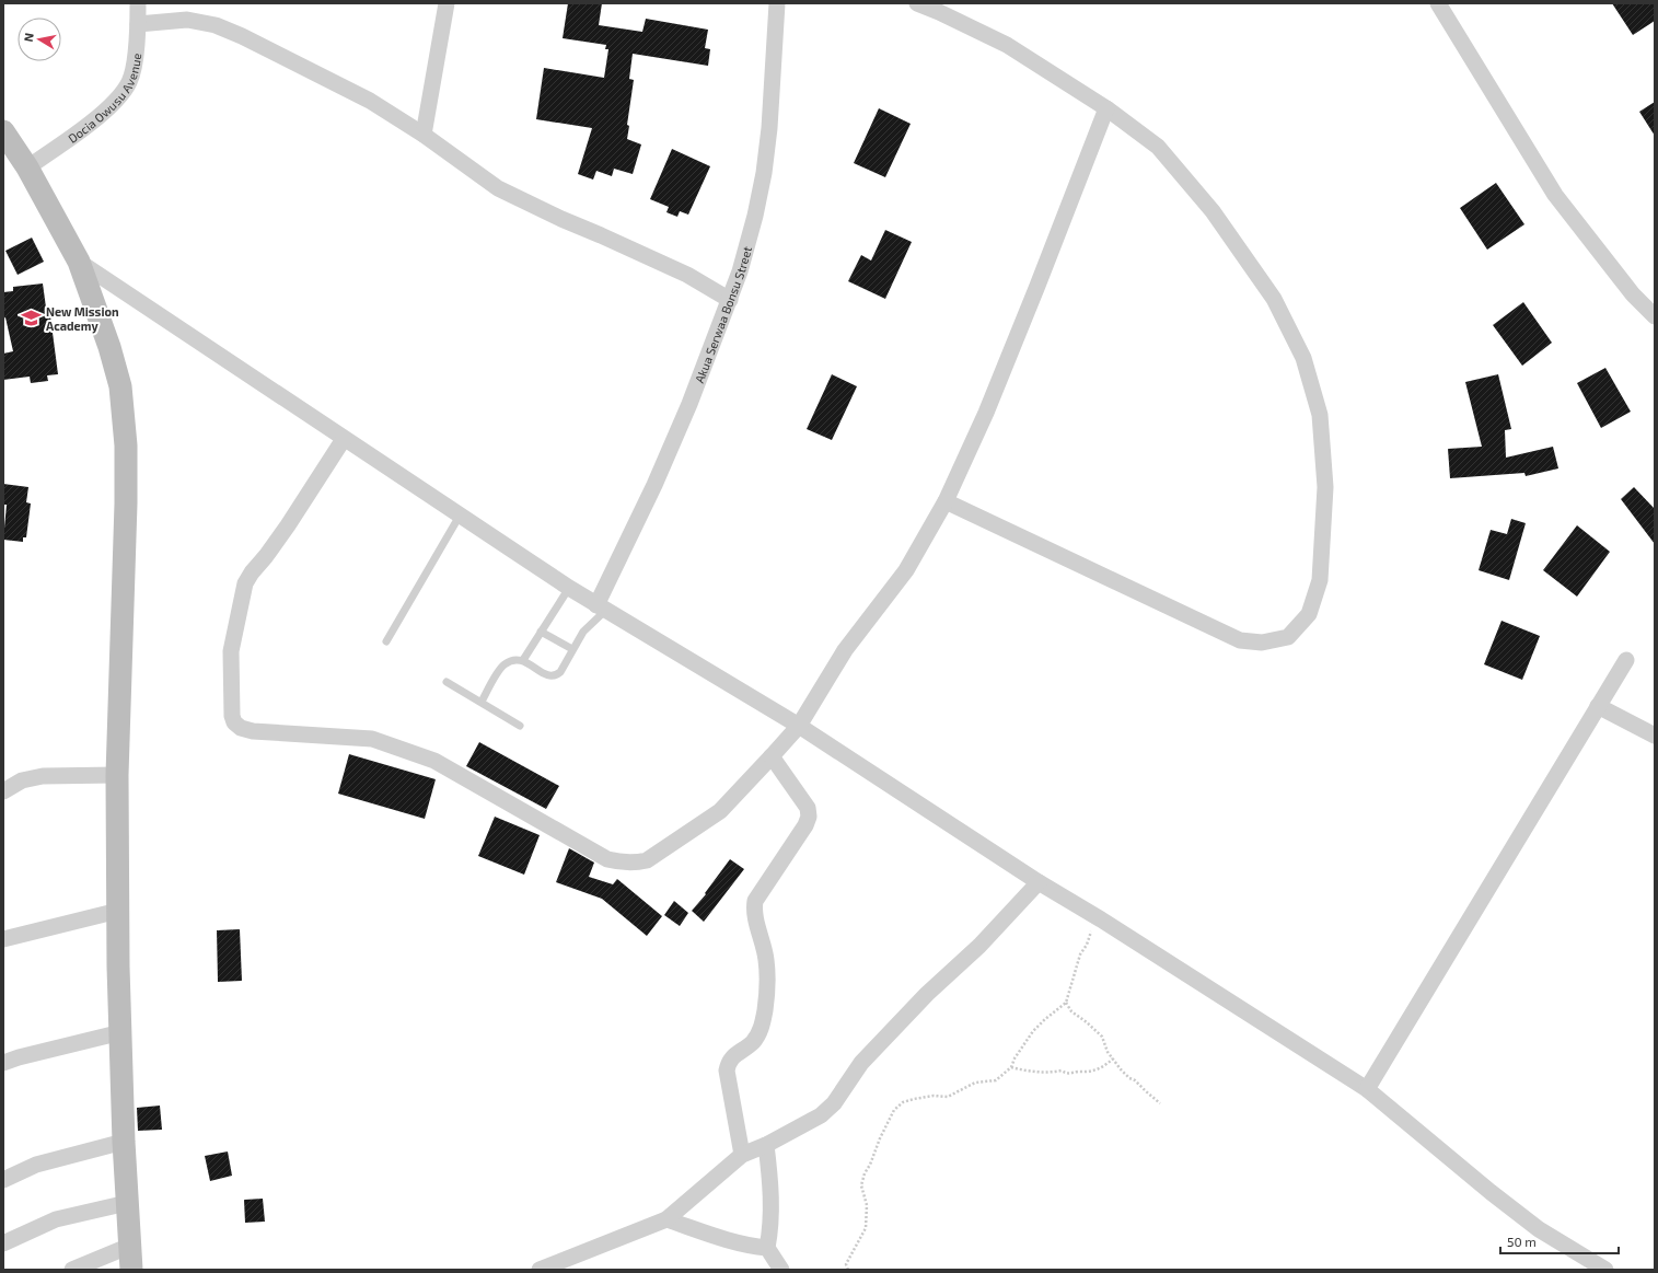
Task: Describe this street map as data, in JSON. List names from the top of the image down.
{
  "streets": {
    "street": ["Docia Owusu Avenue", "Akua Serwaa Bonsu Street"]
  },
  "places": {
    "school or university": ["New Mission Academy"]
  },
  "scale_bar": "50 m",
  "north": "left"
}
